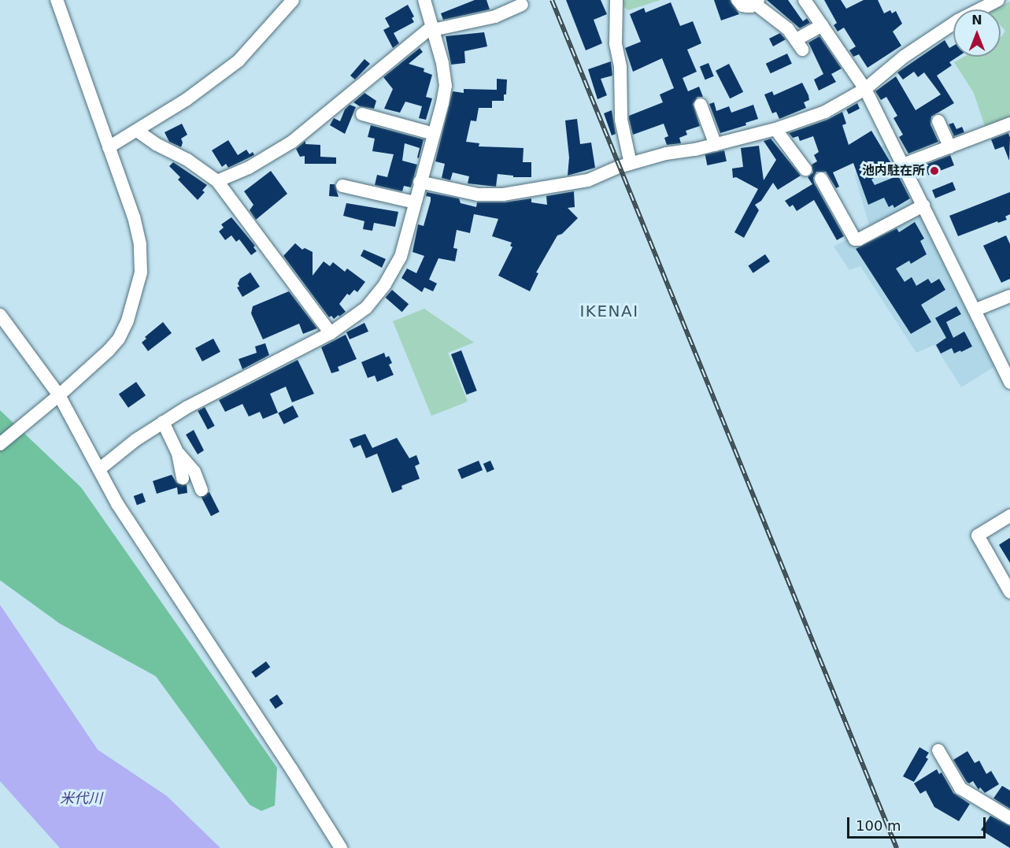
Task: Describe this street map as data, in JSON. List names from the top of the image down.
{
  "districts": ["IKENAI"],
  "water": ["米代川"],
  "places": ["池内駐在所"],
  "scale_bar": "100 m",
  "north": "top"
}
